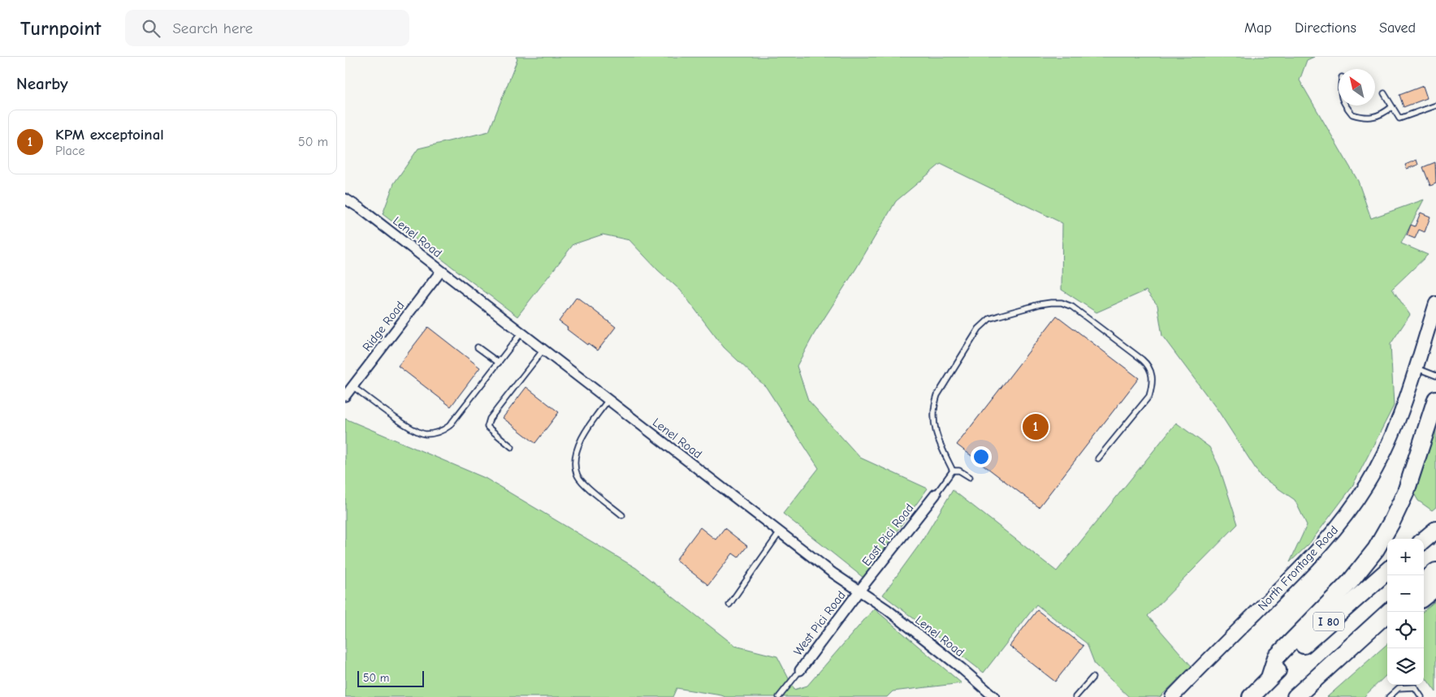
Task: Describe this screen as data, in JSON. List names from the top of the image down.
{
  "streets": {
    "highway": ["I 80"],
    "main road": ["North Frontage Road"],
    "street": [
      "Lenel Road",
      "Ridge Road",
      "East Pici Road",
      "West Pici Road"
    ]
  },
  "crossings": [
    ["Lenel Road", "Ridge Road"],
    ["Lenel Road", "East Pici Road"],
    ["Lenel Road", "West Pici Road"],
    ["East Pici Road", "West Pici Road"]
  ],
  "scale_bar": "50 m",
  "north": "top left",
  "page": {
    "header": "Turnpoint",
    "search": "Search here",
    "nav": ["Map", "Directions", "Saved"],
    "heading": "Nearby",
    "list": [
      {
        "mark": "1",
        "name": "KPM exceptoinal",
        "note": "Place",
        "value": "50 m"
      }
    ],
    "pins": "1",
    "map_buttons": ["+", "−"],
    "scale": "50 m"
  }
}
